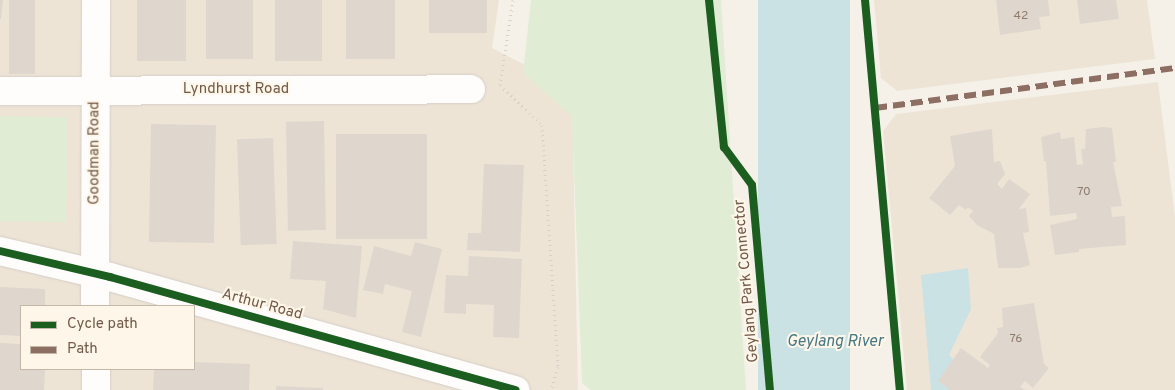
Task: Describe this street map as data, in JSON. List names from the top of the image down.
{
  "streets": {
    "street": ["Lyndhurst Road", "Goodman Road", "Arthur Road"],
    "cycle path": ["Geylang Park Connector"]
  },
  "crossings": [
    ["Lyndhurst Road", "Goodman Road"],
    ["Goodman Road", "Arthur Road"]
  ],
  "water": ["Geylang River"],
  "house_numbers": ["42", "70", "76"],
  "legend": ["Cycle path", "Path"]
}
